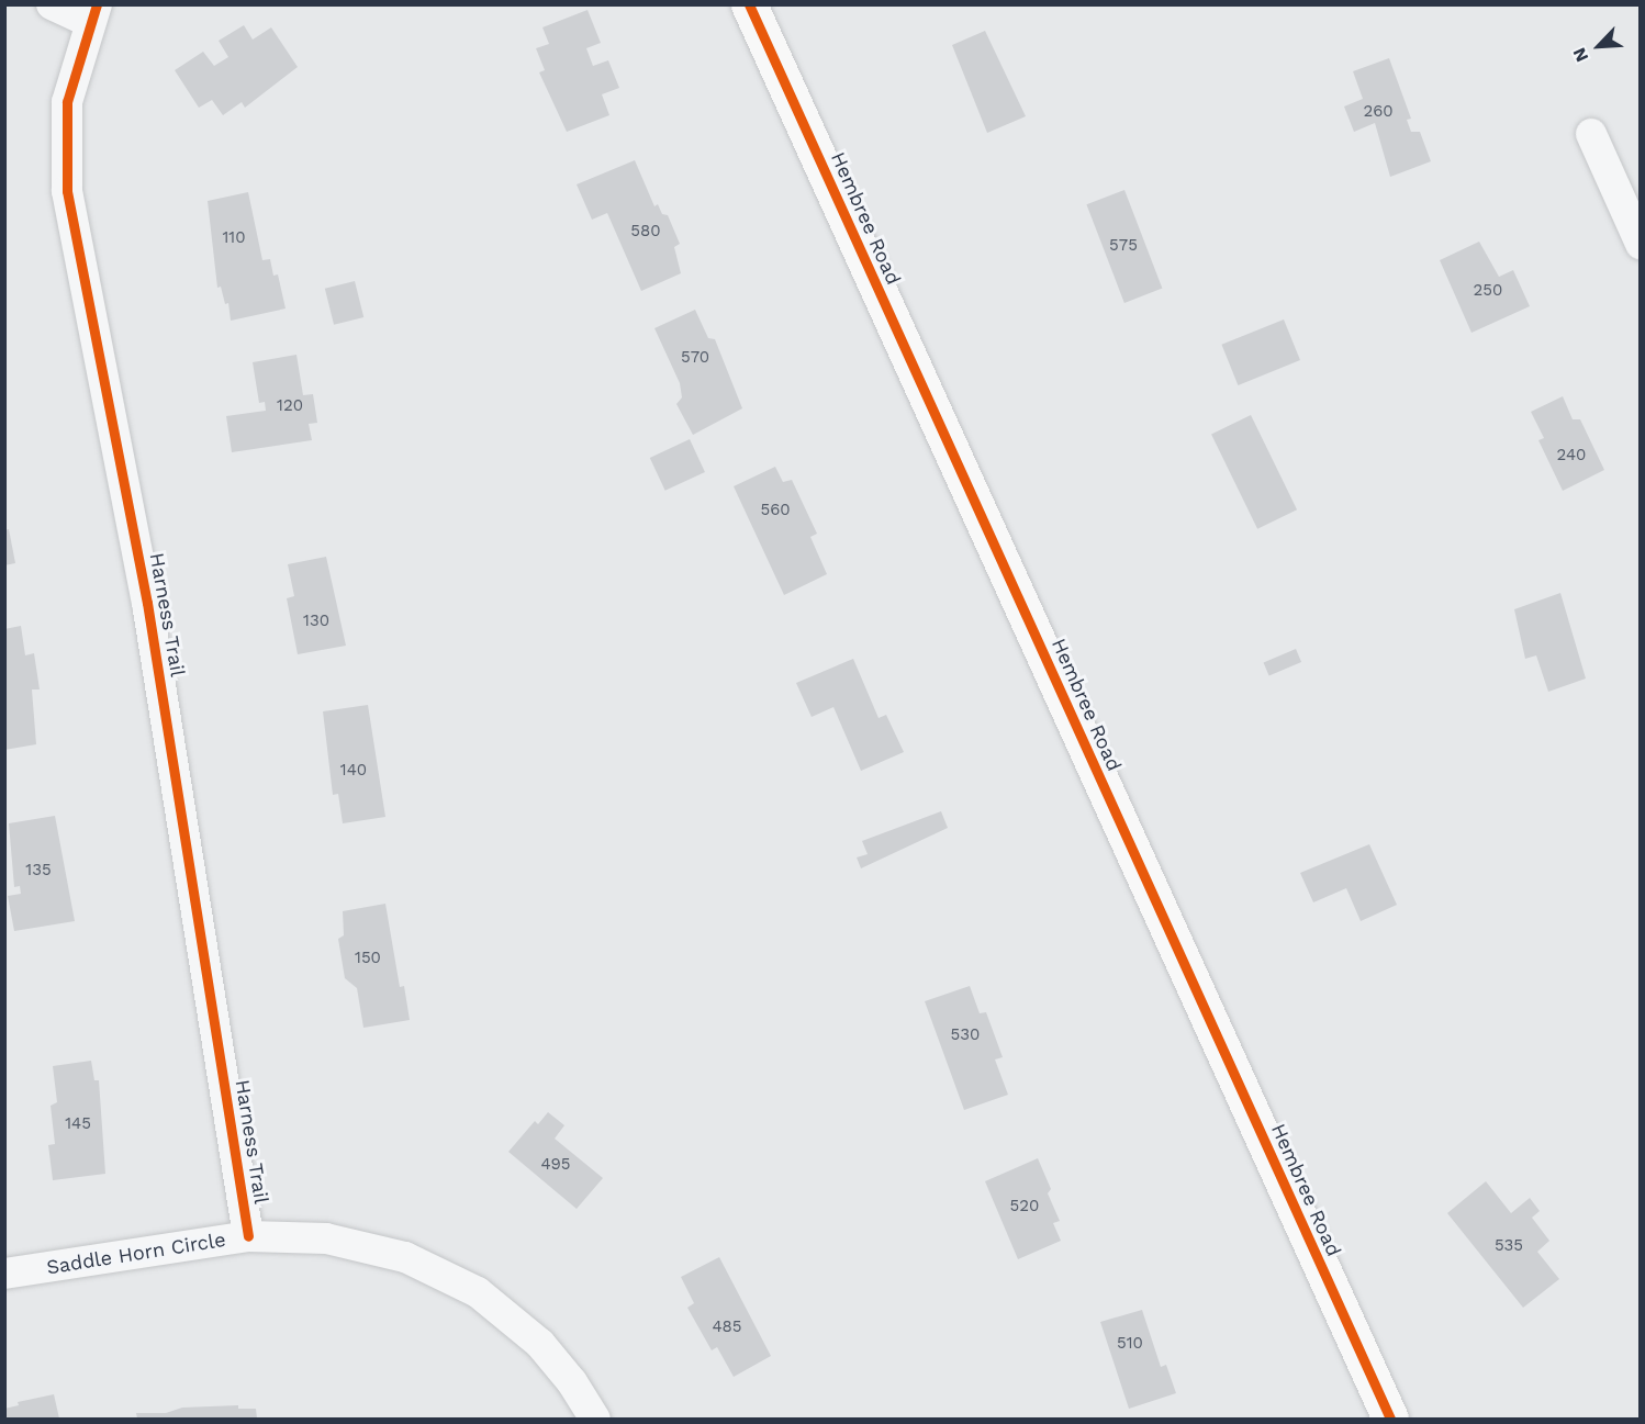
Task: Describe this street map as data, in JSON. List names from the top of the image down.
{
  "streets": {
    "street": ["Hembree Road", "Harness Trail", "Saddle Horn Circle"]
  },
  "crossings": [
    ["Harness Trail", "Saddle Horn Circle"]
  ],
  "house_numbers": [
    "260",
    "580",
    "110",
    "575",
    "250",
    "570",
    "120",
    "240",
    "560",
    "130",
    "140",
    "135",
    "150",
    "530",
    "145",
    "495",
    "520",
    "535",
    "485",
    "510"
  ],
  "north": "bottom left"
}
